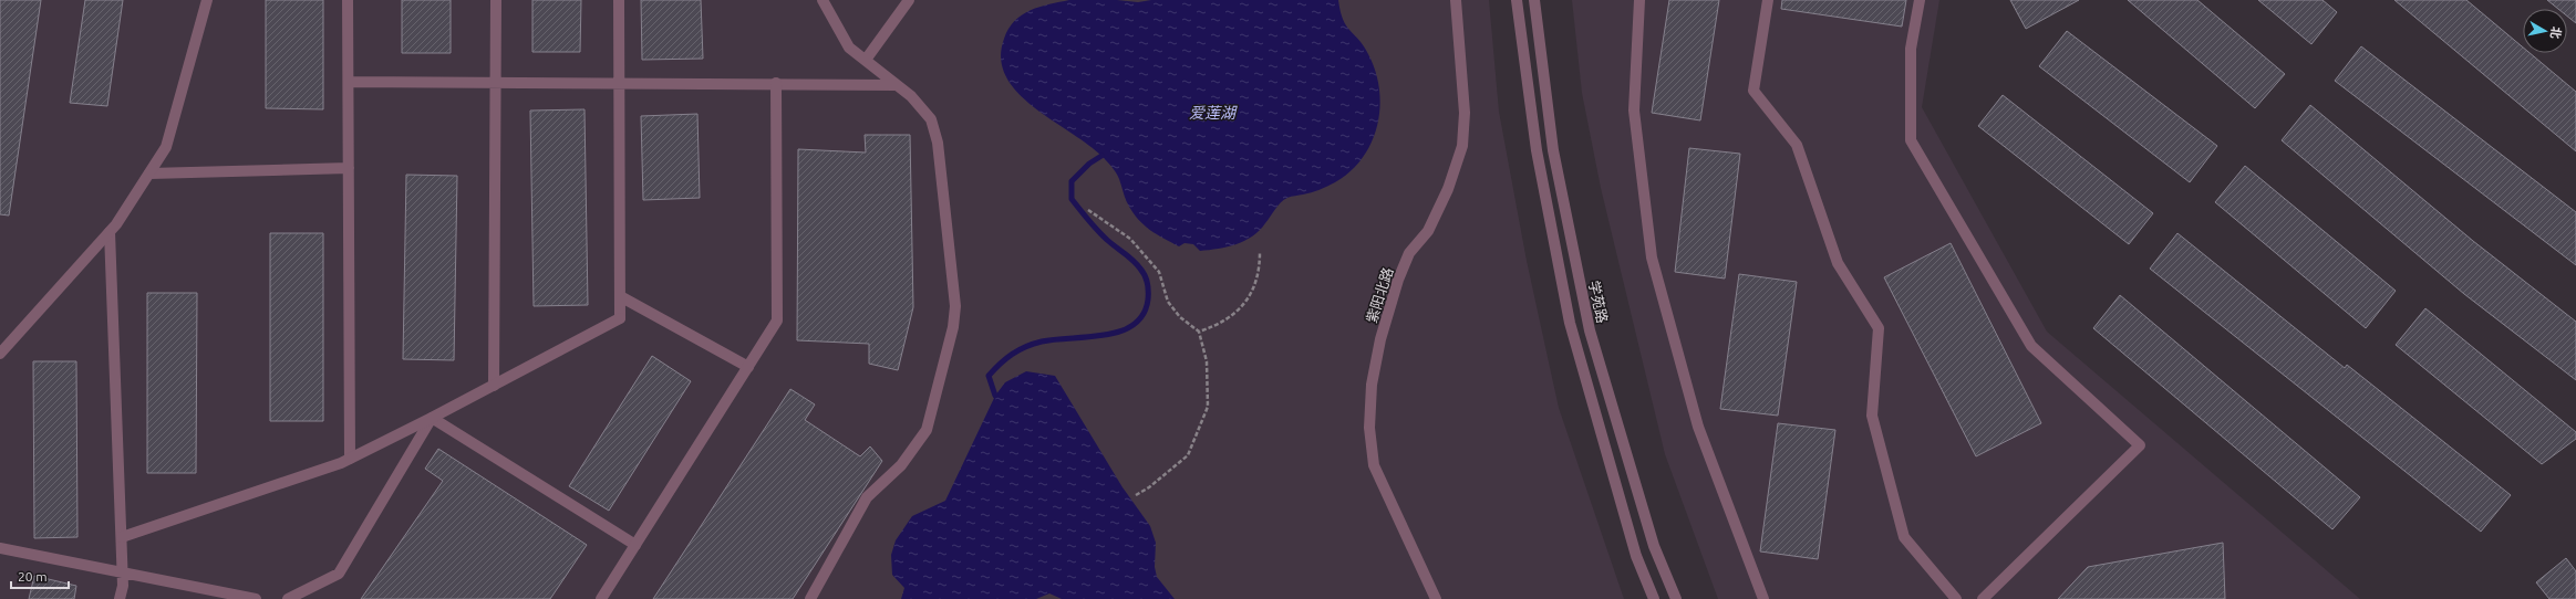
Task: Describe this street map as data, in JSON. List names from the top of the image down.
{
  "streets": {
    "street": ["紫阳北路", "学苑路"]
  },
  "water": ["爱莲湖"],
  "scale_bar": "20 m",
  "north": "right"
}
